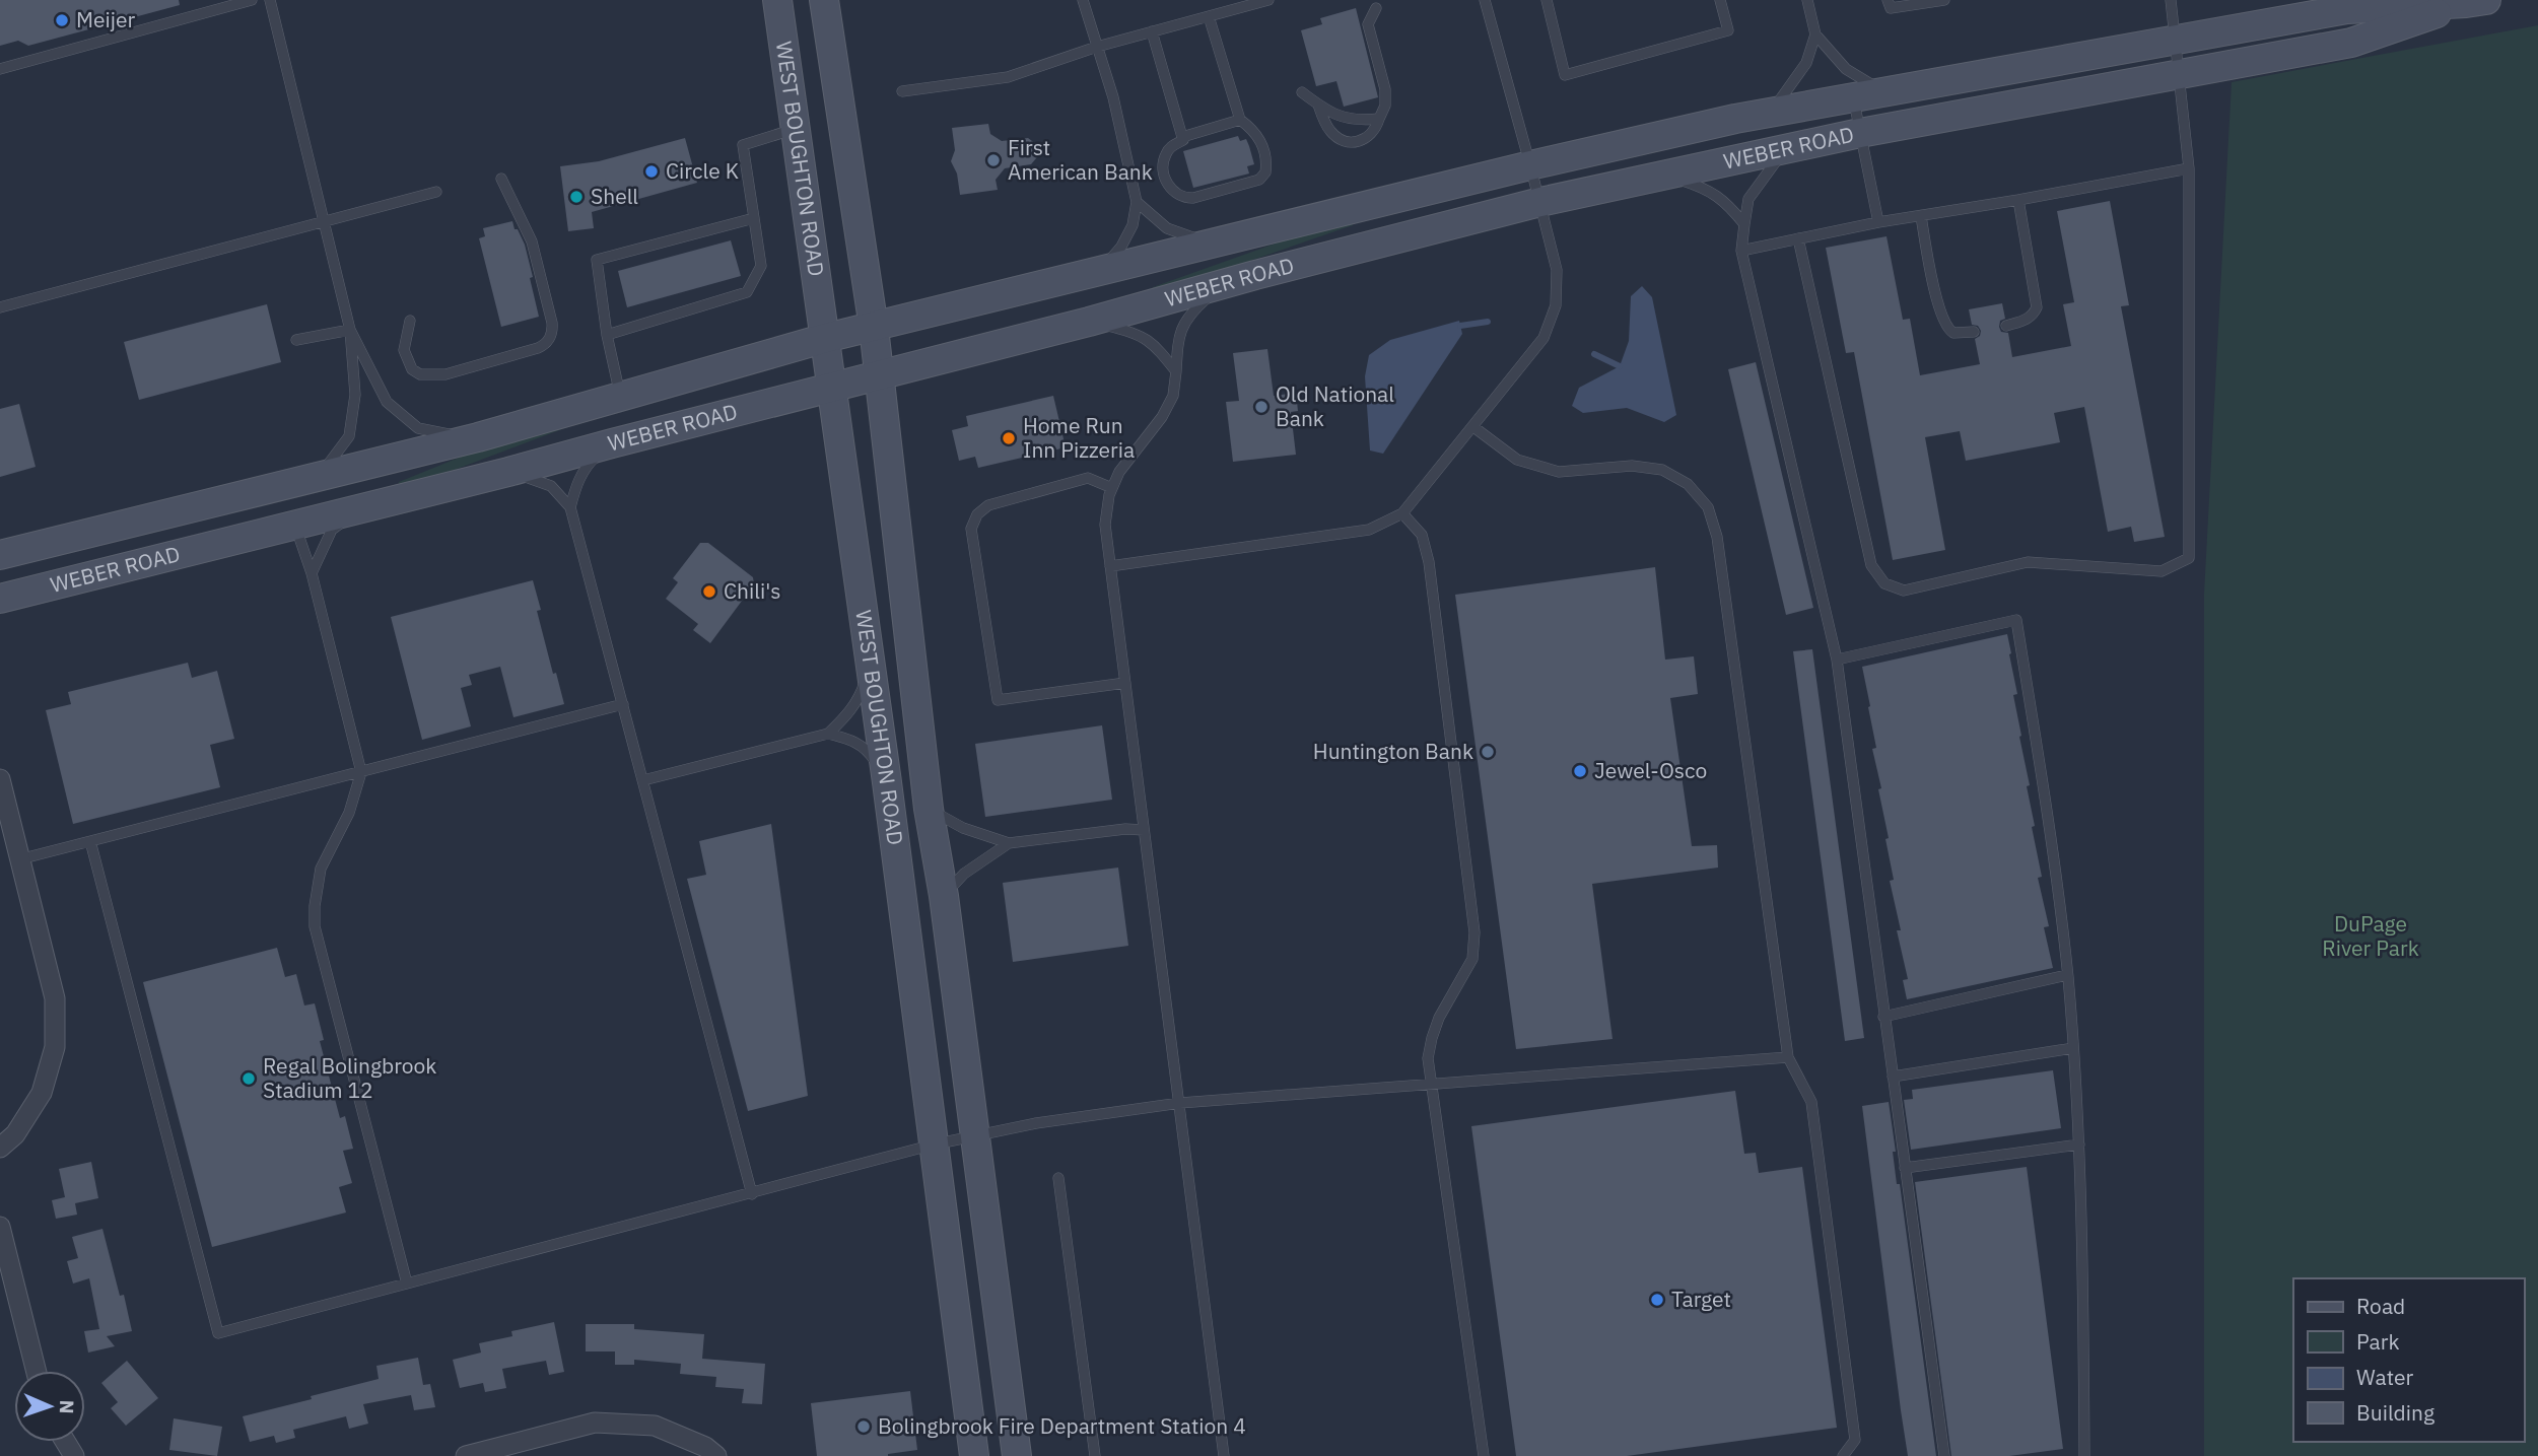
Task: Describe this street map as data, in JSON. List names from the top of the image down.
{
  "streets": {
    "main road": ["WEBER ROAD", "WEST BOUGHTON ROAD"]
  },
  "crossings": [
    ["WEBER ROAD", "WEST BOUGHTON ROAD"]
  ],
  "parks": ["DuPage River Park"],
  "places": [
    "Meijer",
    "First American Bank",
    "Circle K",
    "Shell",
    "Old National Bank",
    "Home Run Inn Pizzeria",
    "Chili's",
    "Huntington Bank",
    "Jewel-Osco",
    "Regal Bolingbrook Stadium 12",
    "Target",
    "Bolingbrook Fire Department Station 4"
  ],
  "legend": [
    "Road",
    "Park",
    "Water",
    "Building"
  ],
  "north": "right"
}
